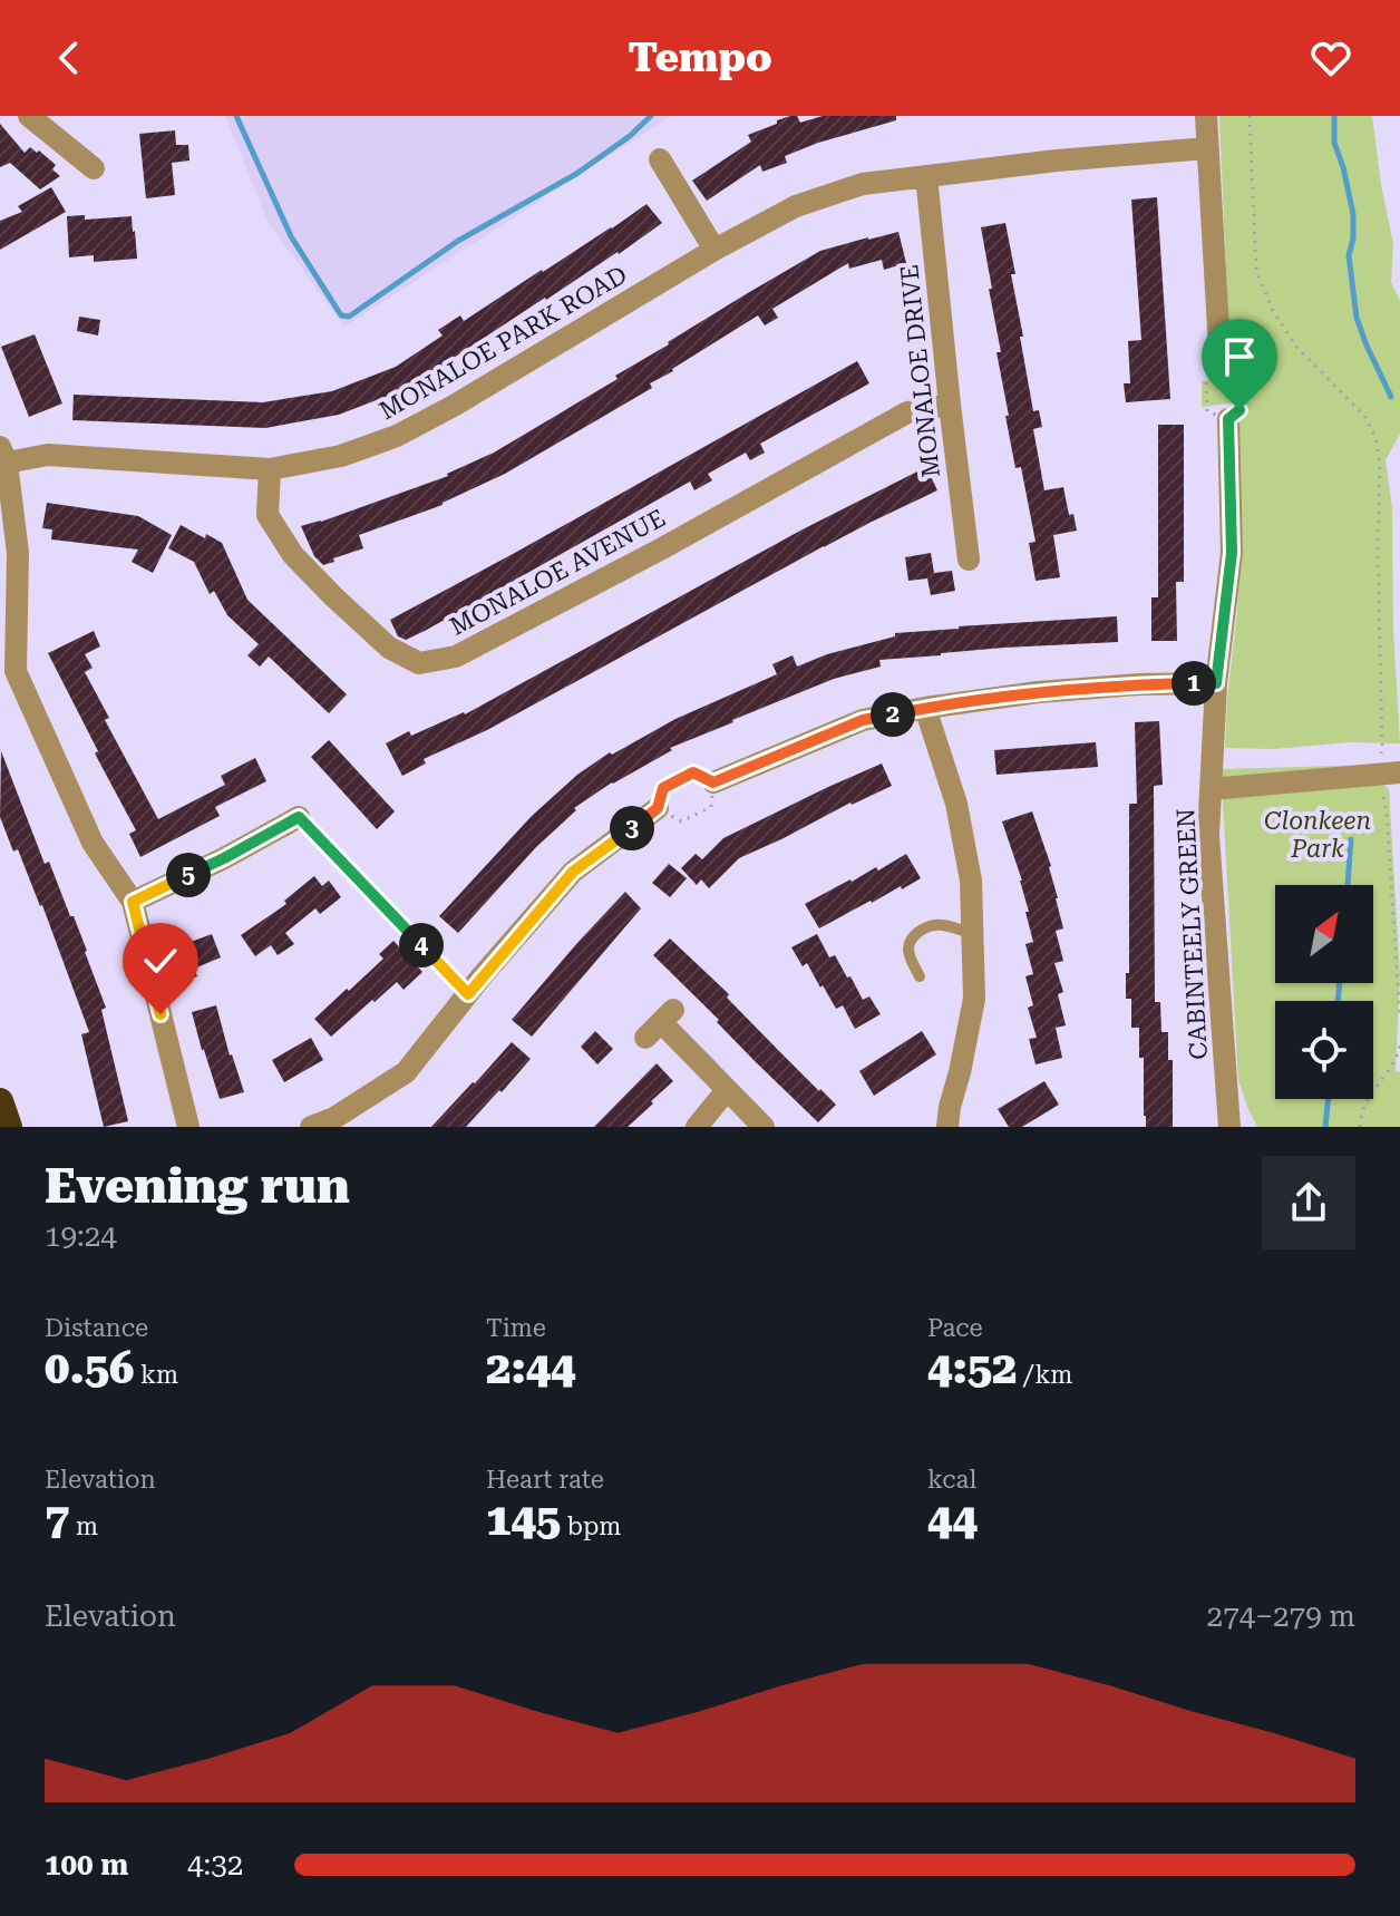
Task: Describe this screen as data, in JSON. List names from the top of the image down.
{
  "streets": {
    "street": [
      "MONALOE PARK ROAD",
      "MONALOE DRIVE",
      "MONALOE AVENUE",
      "CABINTEELY GREEN"
    ]
  },
  "crossings": [
    ["MONALOE PARK ROAD", "MONALOE DRIVE"],
    ["MONALOE PARK ROAD", "MONALOE AVENUE"],
    ["MONALOE DRIVE", "MONALOE AVENUE"]
  ],
  "parks": ["Clonkeen Park"],
  "north": "top right",
  "page": {
    "header": "Tempo",
    "pins": [
      "1",
      "2",
      "3",
      "5",
      "4"
    ],
    "heading": ["Evening run", "19:24"],
    "stats": [
      ["Distance", "0.56 km"],
      ["Time", "2:44"],
      ["Pace", "4:52 /km"],
      ["Elevation", "7 m"],
      ["Heart rate", "145 bpm"],
      ["kcal", "44"]
    ],
    "chart": ["Elevation", "274–279 m"],
    "list": [
      {
        "name": "100 m",
        "note": "4:32"
      }
    ]
  }
}
